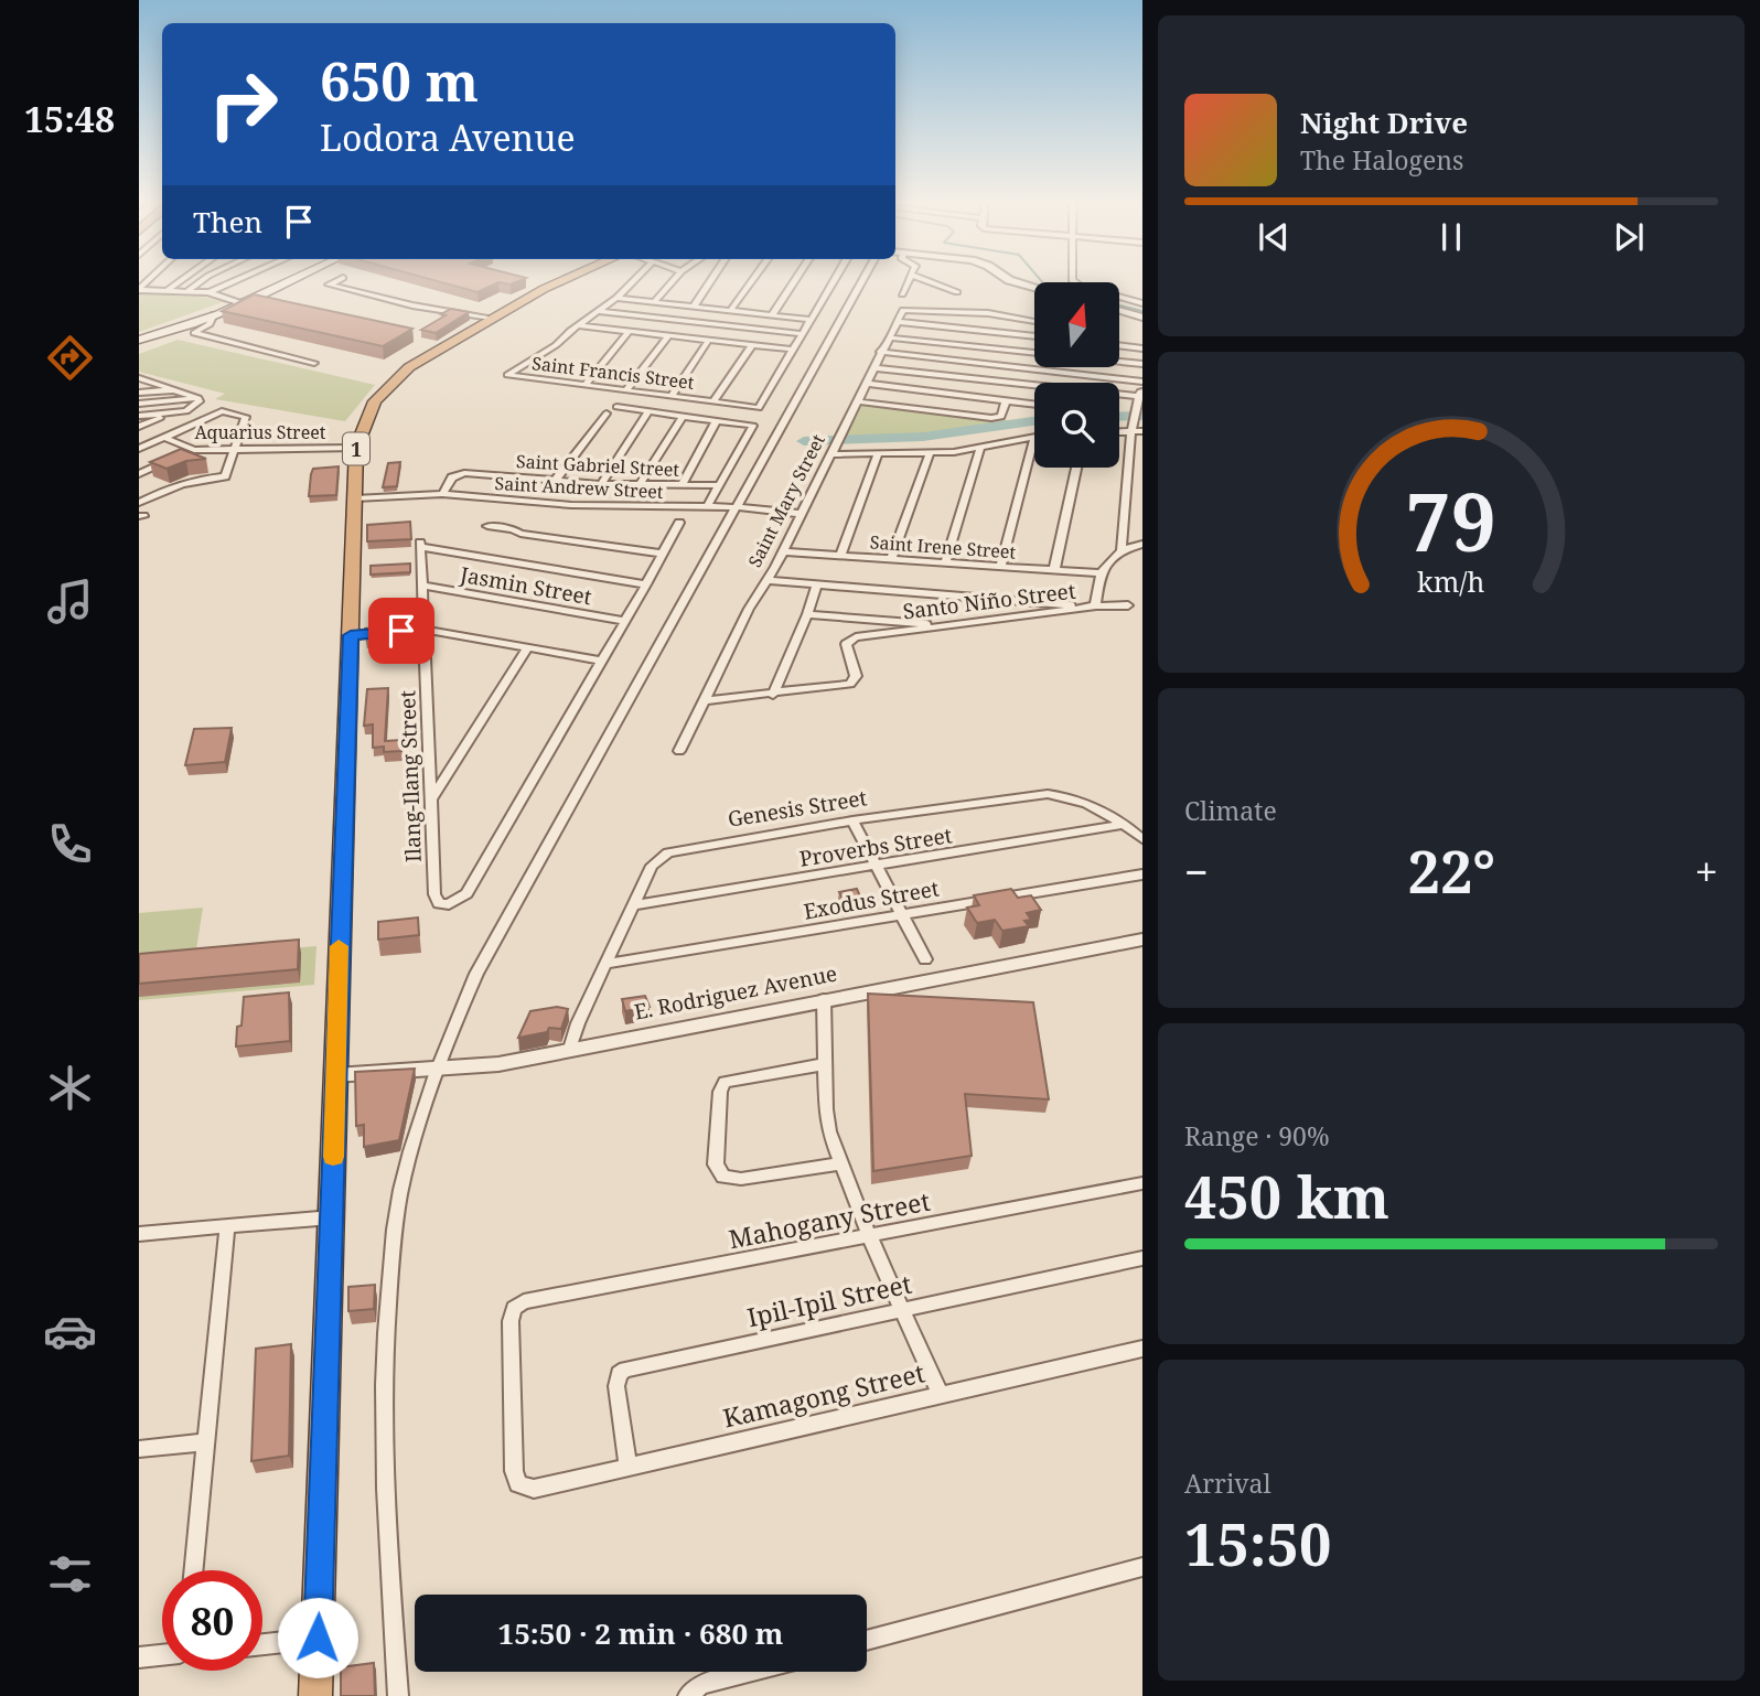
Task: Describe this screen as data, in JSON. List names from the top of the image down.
{
  "streets": {
    "highway": ["1"],
    "street": [
      "Saint Francis Street",
      "Aquarius Street",
      "Saint Gabriel Street",
      "Saint Andrew Street",
      "Saint Mary Street",
      "Saint Irene Street",
      "Jasmin Street",
      "Santo Niño Street",
      "Ilang-Ilang Street",
      "Genesis Street",
      "Proverbs Street",
      "Exodus Street",
      "E. Rodriguez Avenue",
      "Mahogany Street",
      "Ipil-Ipil Street",
      "Kamagong Street"
    ]
  },
  "crossings": [
    ["Aquarius Street", "1"],
    ["1", "Saint Andrew Street"],
    ["1", "E. Rodriguez Avenue"],
    ["Saint Gabriel Street", "Saint Andrew Street"],
    ["Saint Andrew Street", "Saint Mary Street"],
    ["Saint Mary Street", "Saint Irene Street"],
    ["Saint Mary Street", "Santo Niño Street"],
    ["Saint Irene Street", "Santo Niño Street"],
    ["Jasmin Street", "Ilang-Ilang Street"],
    ["Genesis Street", "Proverbs Street"],
    ["Genesis Street", "Exodus Street"],
    ["Genesis Street", "E. Rodriguez Avenue"],
    ["Mahogany Street", "Kamagong Street"],
    ["Ipil-Ipil Street", "Kamagong Street"]
  ],
  "north": "top",
  "page": {
    "tabs": "15:48",
    "turn": ["650 m", "Lodora Avenue"],
    "song": ["Night Drive", "The Halogens"],
    "then": "Then",
    "tile": [
      "Climate",
      ["Range · 90%", "450 km"],
      ["Arrival", "15:50"]
    ],
    "heat": ["−", "22°", "+"],
    "limit": "80",
    "trip": "15:50 · 2 min · 680 m",
    "gauge": ["79", "km/h"]
  }
}
